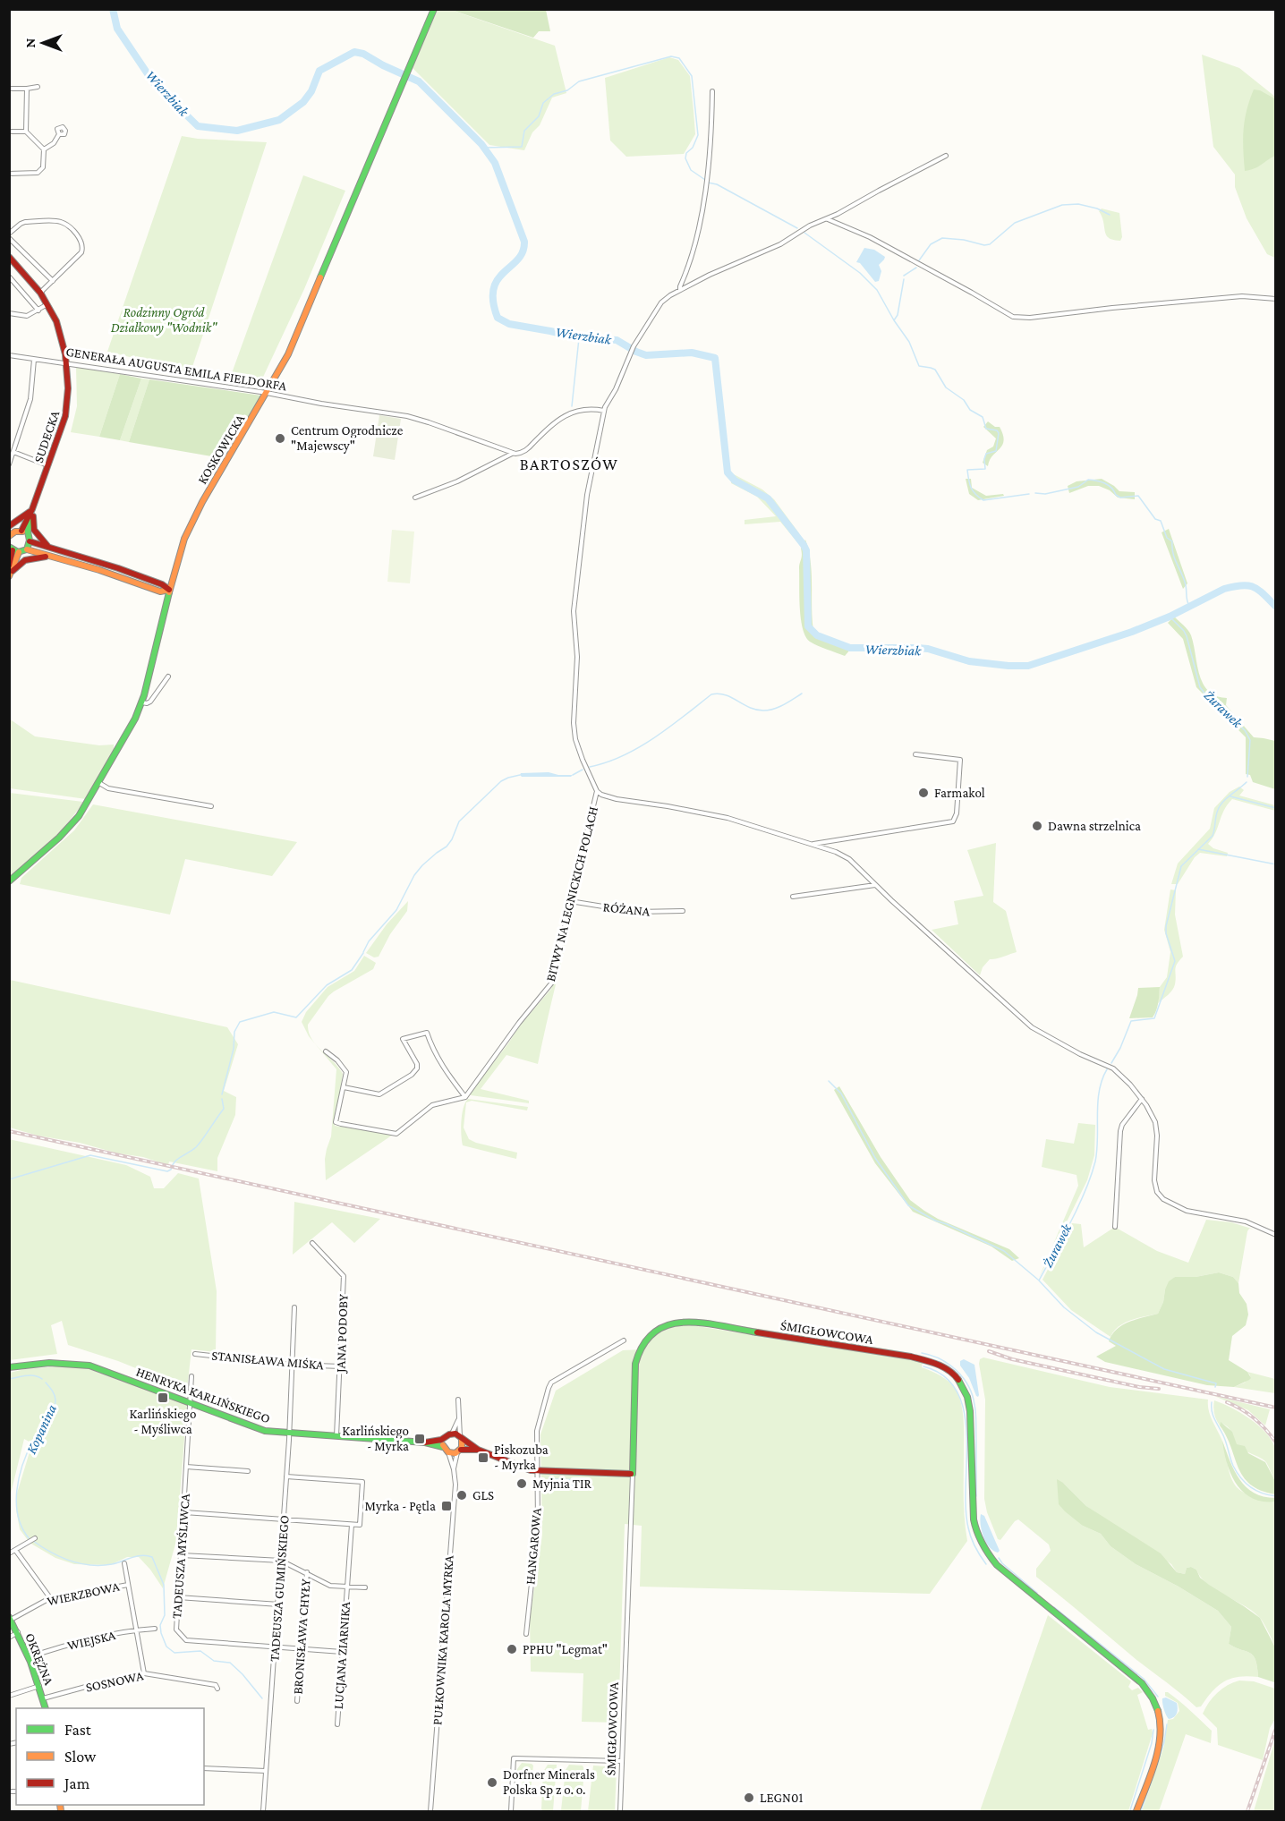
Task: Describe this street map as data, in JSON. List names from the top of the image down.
{
  "streets": {
    "street": [
      "GENERAŁA AUGUSTA EMILA FIELDORFA",
      "SUDECKA",
      "KOSKOWICKA",
      "BITWY NA LEGNICKICH POLACH",
      "RÓŻANA",
      "ŚMIGŁOWCOWA",
      "JANA PODOBY",
      "STANISŁAWA MIŚKA",
      "HENRYKA KARLIŃSKIEGO",
      "HANGAROWA",
      "TADEUSZA MYŚLIWCA",
      "TADEUSZA GUMIŃSKIEGO",
      "WIERZBOWA",
      "BRONISŁAWA CHYŁY",
      "WIEJSKA",
      "PUŁKOWNIKA KAROLA MYRKA",
      "LUCJANA ZIARNIKA",
      "OKRĘŻNA",
      "SOSNOWA"
    ]
  },
  "crossings": [
    ["GENERAŁA AUGUSTA EMILA FIELDORFA", "SUDECKA"],
    ["GENERAŁA AUGUSTA EMILA FIELDORFA", "KOSKOWICKA"],
    ["BITWY NA LEGNICKICH POLACH", "RÓŻANA"],
    ["JANA PODOBY", "STANISŁAWA MIŚKA"],
    ["JANA PODOBY", "HENRYKA KARLIŃSKIEGO"],
    ["STANISŁAWA MIŚKA", "TADEUSZA GUMIŃSKIEGO"],
    ["HENRYKA KARLIŃSKIEGO", "TADEUSZA MYŚLIWCA"],
    ["HENRYKA KARLIŃSKIEGO", "TADEUSZA GUMIŃSKIEGO"],
    ["HENRYKA KARLIŃSKIEGO", "PUŁKOWNIKA KAROLA MYRKA"],
    ["TADEUSZA MYŚLIWCA", "TADEUSZA GUMIŃSKIEGO"],
    ["TADEUSZA MYŚLIWCA", "BRONISŁAWA CHYŁY"],
    ["TADEUSZA MYŚLIWCA", "LUCJANA ZIARNIKA"],
    ["WIERZBOWA", "OKRĘŻNA"],
    ["WIEJSKA", "OKRĘŻNA"],
    ["OKRĘŻNA", "SOSNOWA"]
  ],
  "districts": ["BARTOSZÓW"],
  "water": ["Wierzbiak", "Żurawek", "Kopanina"],
  "parks": ["Rodzinny Ogród Działkowy \"Wodnik\""],
  "places": {
    "other": [
      "Centrum Ogrodnicze \"Majewscy\"",
      "Farmakol",
      "Dawna strzelnica",
      "Myjnia TIR",
      "GLS",
      "PPHU \"Legmat\"",
      "Dorfner Minerals Polska Sp z o. o.",
      "LEGN01"
    ],
    "transit": [
      "Karlińskiego - Myśliwca",
      "Karlińskiego - Myrka",
      "Piskozuba - Myrka",
      "Myrka - Pętla"
    ]
  },
  "legend": ["Fast", "Slow", "Jam"],
  "north": "left"
}
